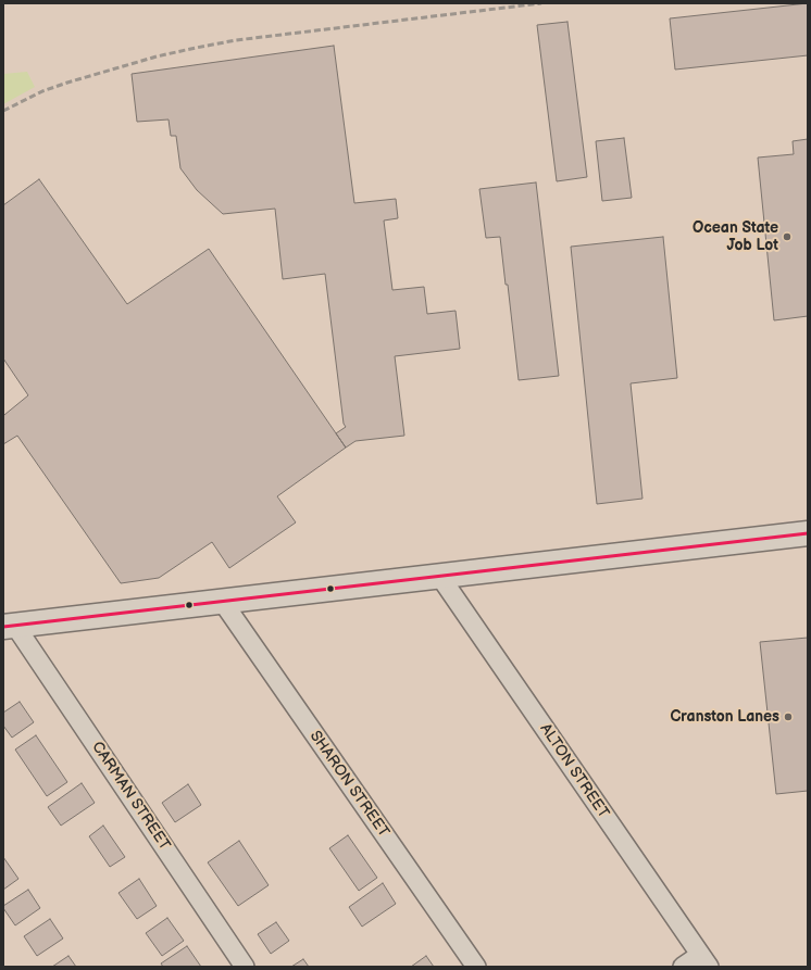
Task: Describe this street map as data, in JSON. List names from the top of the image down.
{
  "streets": {
    "street": ["ALTON STREET", "SHARON STREET", "CARMAN STREET"]
  },
  "places": ["Ocean State Job Lot", "Cranston Lanes"]
}
